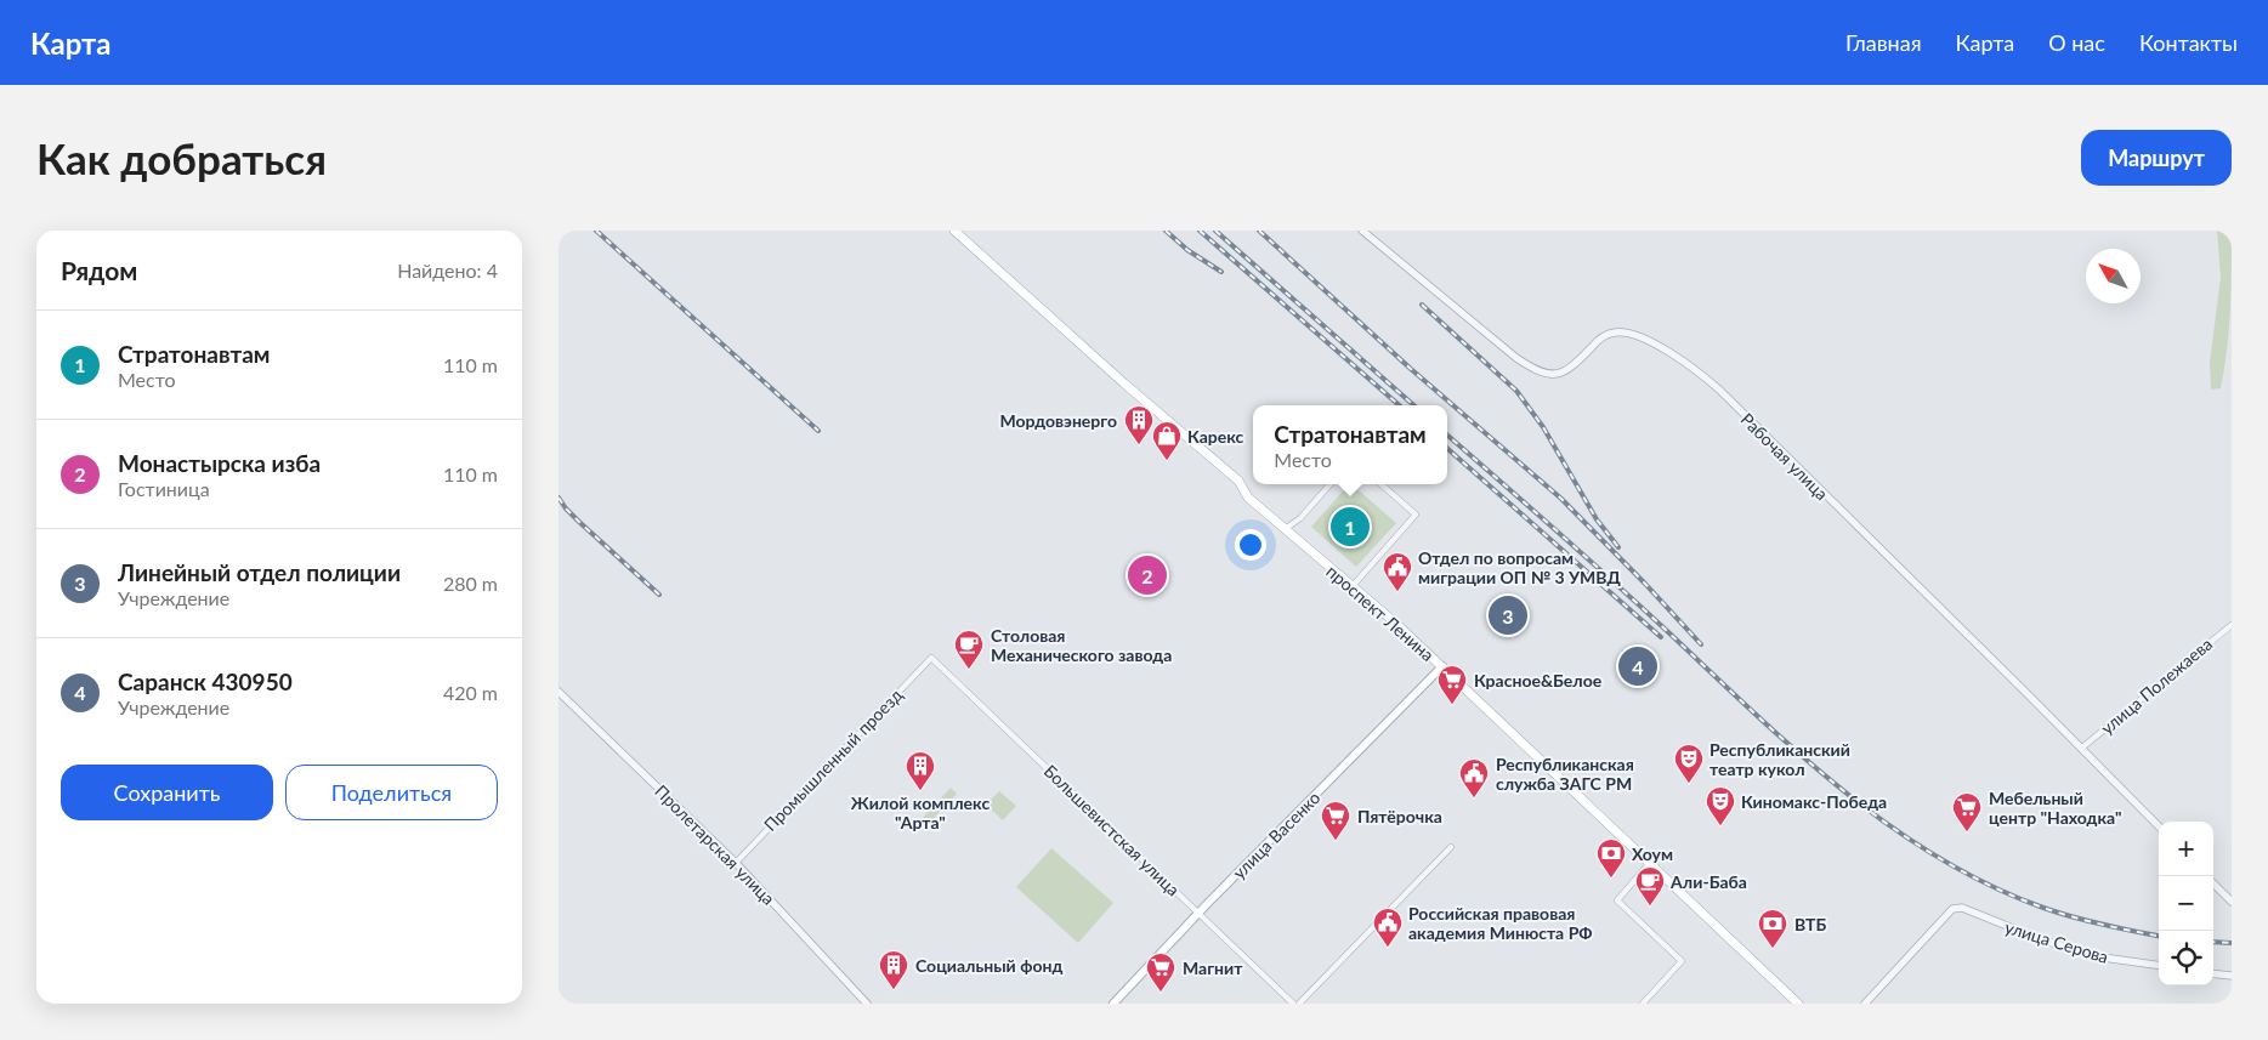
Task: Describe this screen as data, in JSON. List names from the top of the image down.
{
  "streets": {
    "main road": ["проспект Ленина", "улица Васенко"],
    "street": [
      "Рабочая улица",
      "улица Полежаева",
      "Промышленный проезд",
      "Большевистская улица",
      "Пролетарская улица",
      "улица Серова"
    ]
  },
  "crossings": [
    ["Рабочая улица", "улица Полежаева"],
    ["проспект Ленина", "улица Васенко"],
    ["Промышленный проезд", "Большевистская улица"],
    ["Промышленный проезд", "Пролетарская улица"],
    ["Большевистская улица", "улица Васенко"]
  ],
  "places": {
    "building": ["Мордовэнерго", "Жилой комплекс \"Арта\"", "Социальный фонд"],
    "shop": ["Карекс"],
    "public building": ["Отдел по вопросам миграции ОП № 3 УМВД", "Республиканская служба ЗАГС РМ", "Российская правовая академия Минюста РФ"],
    "cafe": ["Столовая Механического завода", "Али-Баба"],
    "supermarket": [
      "Красное&Белое",
      "Мебельный центр \"Находка\"",
      "Пятёрочка",
      "Магнит"
    ],
    "theatre": ["Республиканский театр кукол", "Киномакс-Победа"],
    "bank": ["Хоум", "ВТБ"]
  },
  "north": "top left",
  "page": {
    "header": "Карта",
    "nav": [
      "Главная",
      "Карта",
      "О нас",
      "Контакты"
    ],
    "buttons": [
      "Маршрут",
      ["Сохранить", "Поделиться"]
    ],
    "title": "Как добраться",
    "heading": ["Рядом", "Найдено: 4"],
    "list": [
      {
        "mark": "1",
        "name": "Стратонавтам",
        "note": "Место",
        "value": "110 m"
      },
      {
        "mark": "2",
        "name": "Монастырска изба",
        "note": "Гостиница",
        "value": "110 m"
      },
      {
        "mark": "3",
        "name": "Линейный отдел полиции",
        "note": "Учреждение",
        "value": "280 m"
      },
      {
        "mark": "4",
        "name": "Саранск 430950",
        "note": "Учреждение",
        "value": "420 m"
      }
    ],
    "popup": ["Стратонавтам", "Место"],
    "pins": [
      "1",
      "2",
      "3",
      "4"
    ],
    "map_buttons": ["+", "−"]
  }
}
